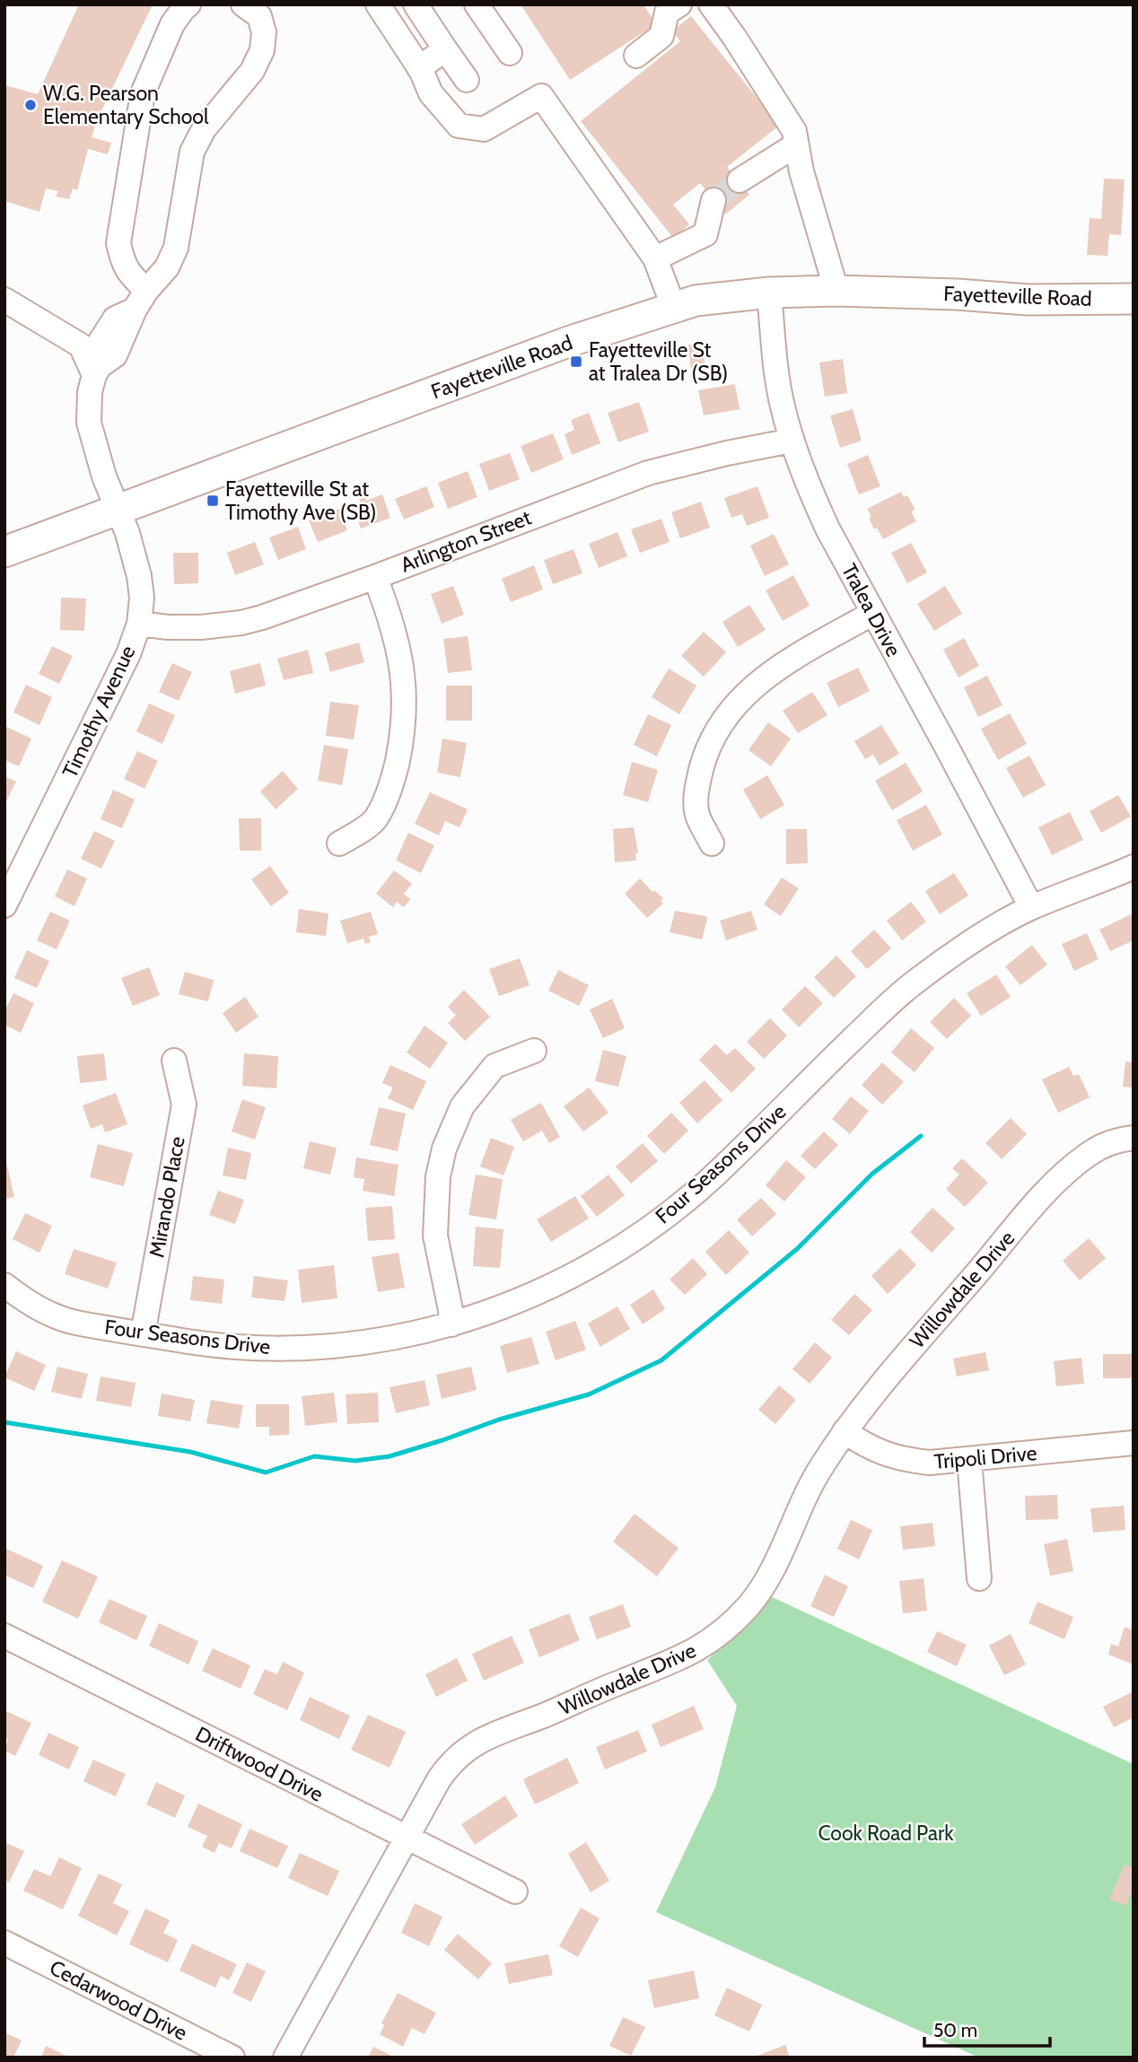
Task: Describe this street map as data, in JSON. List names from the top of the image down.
{
  "streets": {
    "main road": ["Fayetteville Road"],
    "street": [
      "Arlington Street",
      "Tralea Drive",
      "Timothy Avenue",
      "Four Seasons Drive",
      "Mirando Place",
      "Willowdale Drive",
      "Tripoli Drive",
      "Driftwood Drive",
      "Cedarwood Drive"
    ]
  },
  "crossings": [
    ["Fayetteville Road", "Tralea Drive"],
    ["Fayetteville Road", "Timothy Avenue"],
    ["Arlington Street", "Tralea Drive"],
    ["Arlington Street", "Timothy Avenue"],
    ["Tralea Drive", "Four Seasons Drive"],
    ["Four Seasons Drive", "Mirando Place"],
    ["Willowdale Drive", "Tripoli Drive"],
    ["Willowdale Drive", "Driftwood Drive"]
  ],
  "parks": ["Cook Road Park"],
  "places": {
    "other": ["W.G. Pearson Elementary School"],
    "transit": ["Fayetteville St at Tralea Dr (SB)", "Fayetteville St at Timothy Ave (SB)"]
  },
  "scale_bar": "50 m"
}
